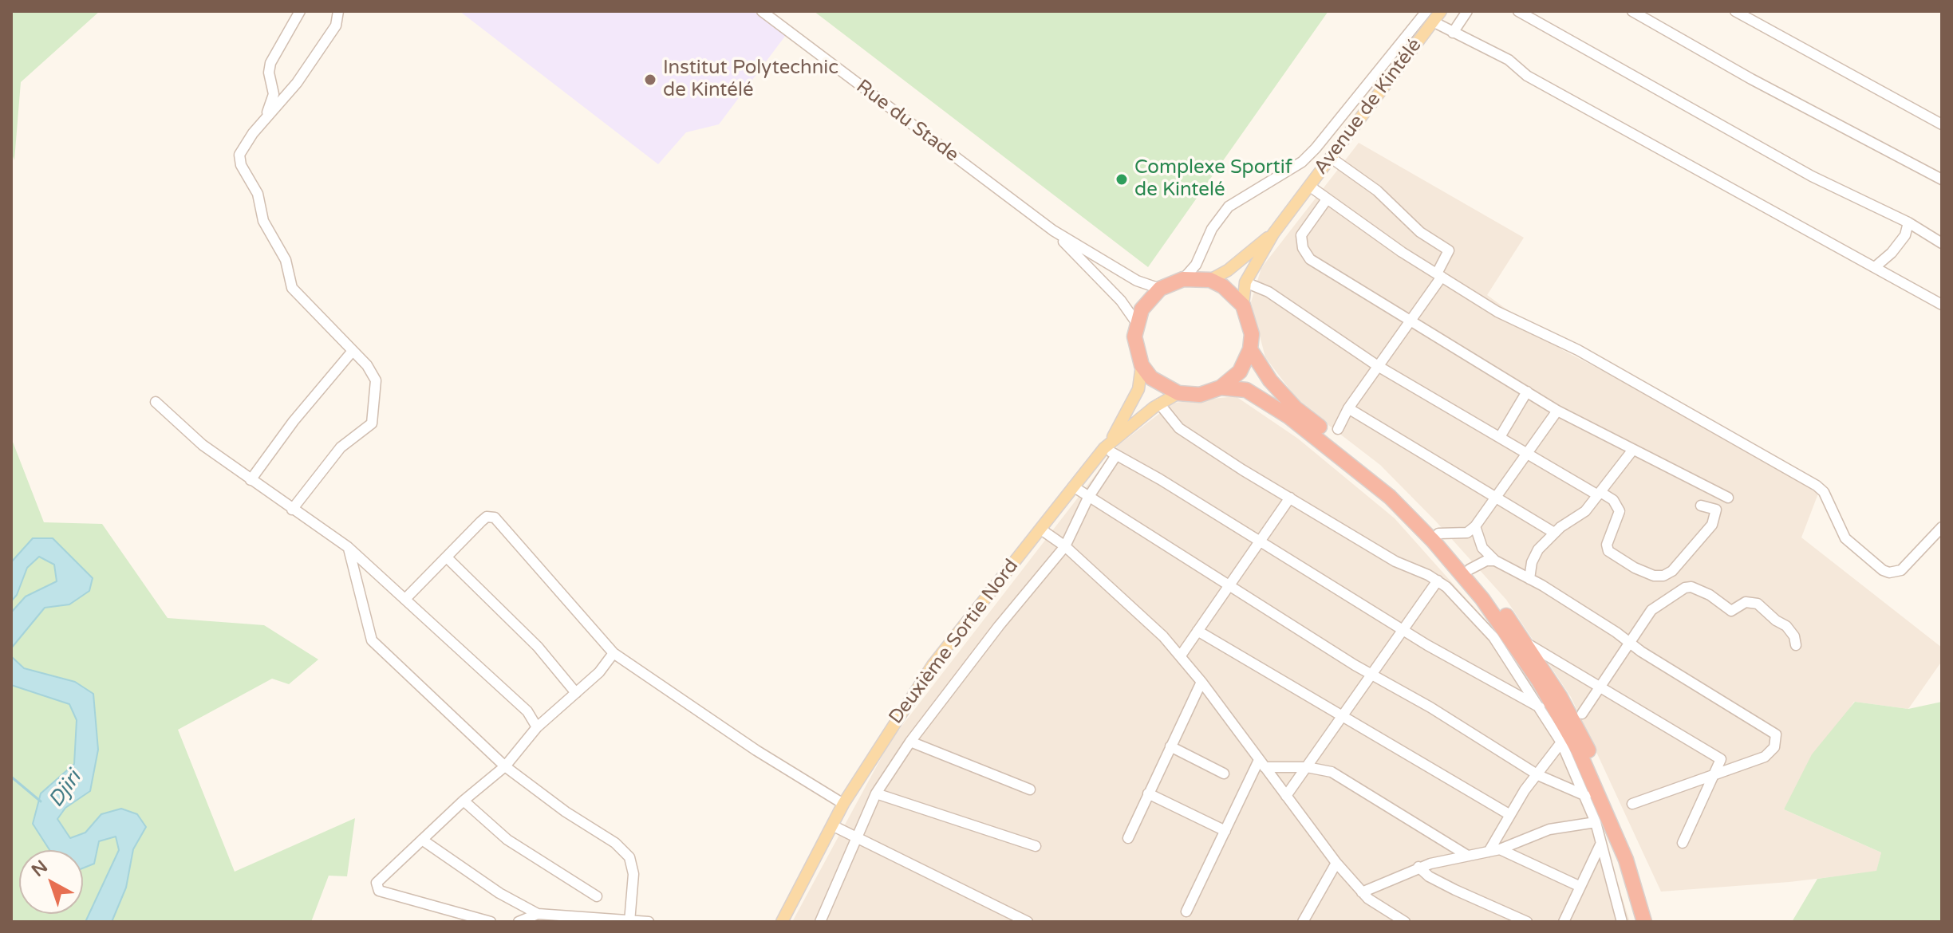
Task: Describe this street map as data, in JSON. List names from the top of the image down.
{
  "streets": {
    "main road": ["Avenue de Kintélé", "Deuxième Sortie Nord"],
    "street": ["Rue du Stade"]
  },
  "crossings": [
    ["Avenue de Kintélé", "Rue du Stade"],
    ["Avenue de Kintélé", "Deuxième Sortie Nord"],
    ["Rue du Stade", "Deuxième Sortie Nord"]
  ],
  "water": ["Djiri"],
  "places": ["Institut Polytechnic de Kintélé", "Complexe Sportif de Kintelé"],
  "north": "top left"
}
